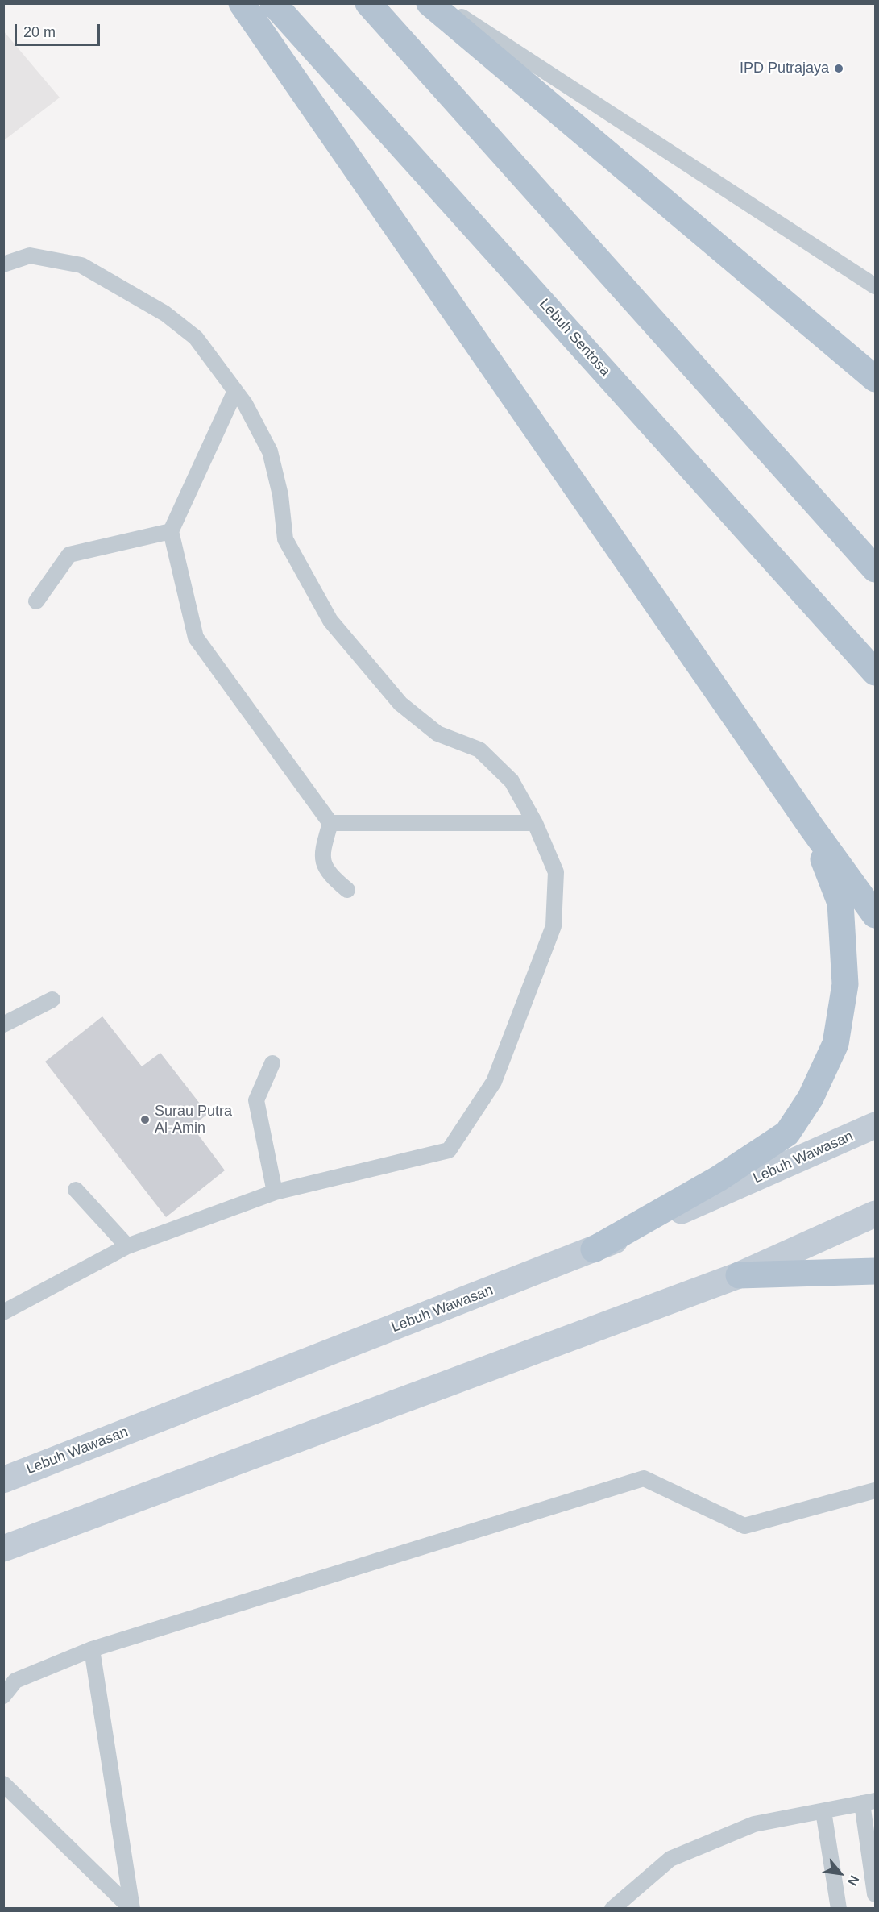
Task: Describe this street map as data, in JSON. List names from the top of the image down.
{
  "streets": {
    "main road": ["Lebuh Sentosa", "Lebuh Wawasan"]
  },
  "places": ["IPD Putrajaya", "Surau Putra Al-Amin"],
  "scale_bar": "20 m",
  "north": "bottom right"
}
